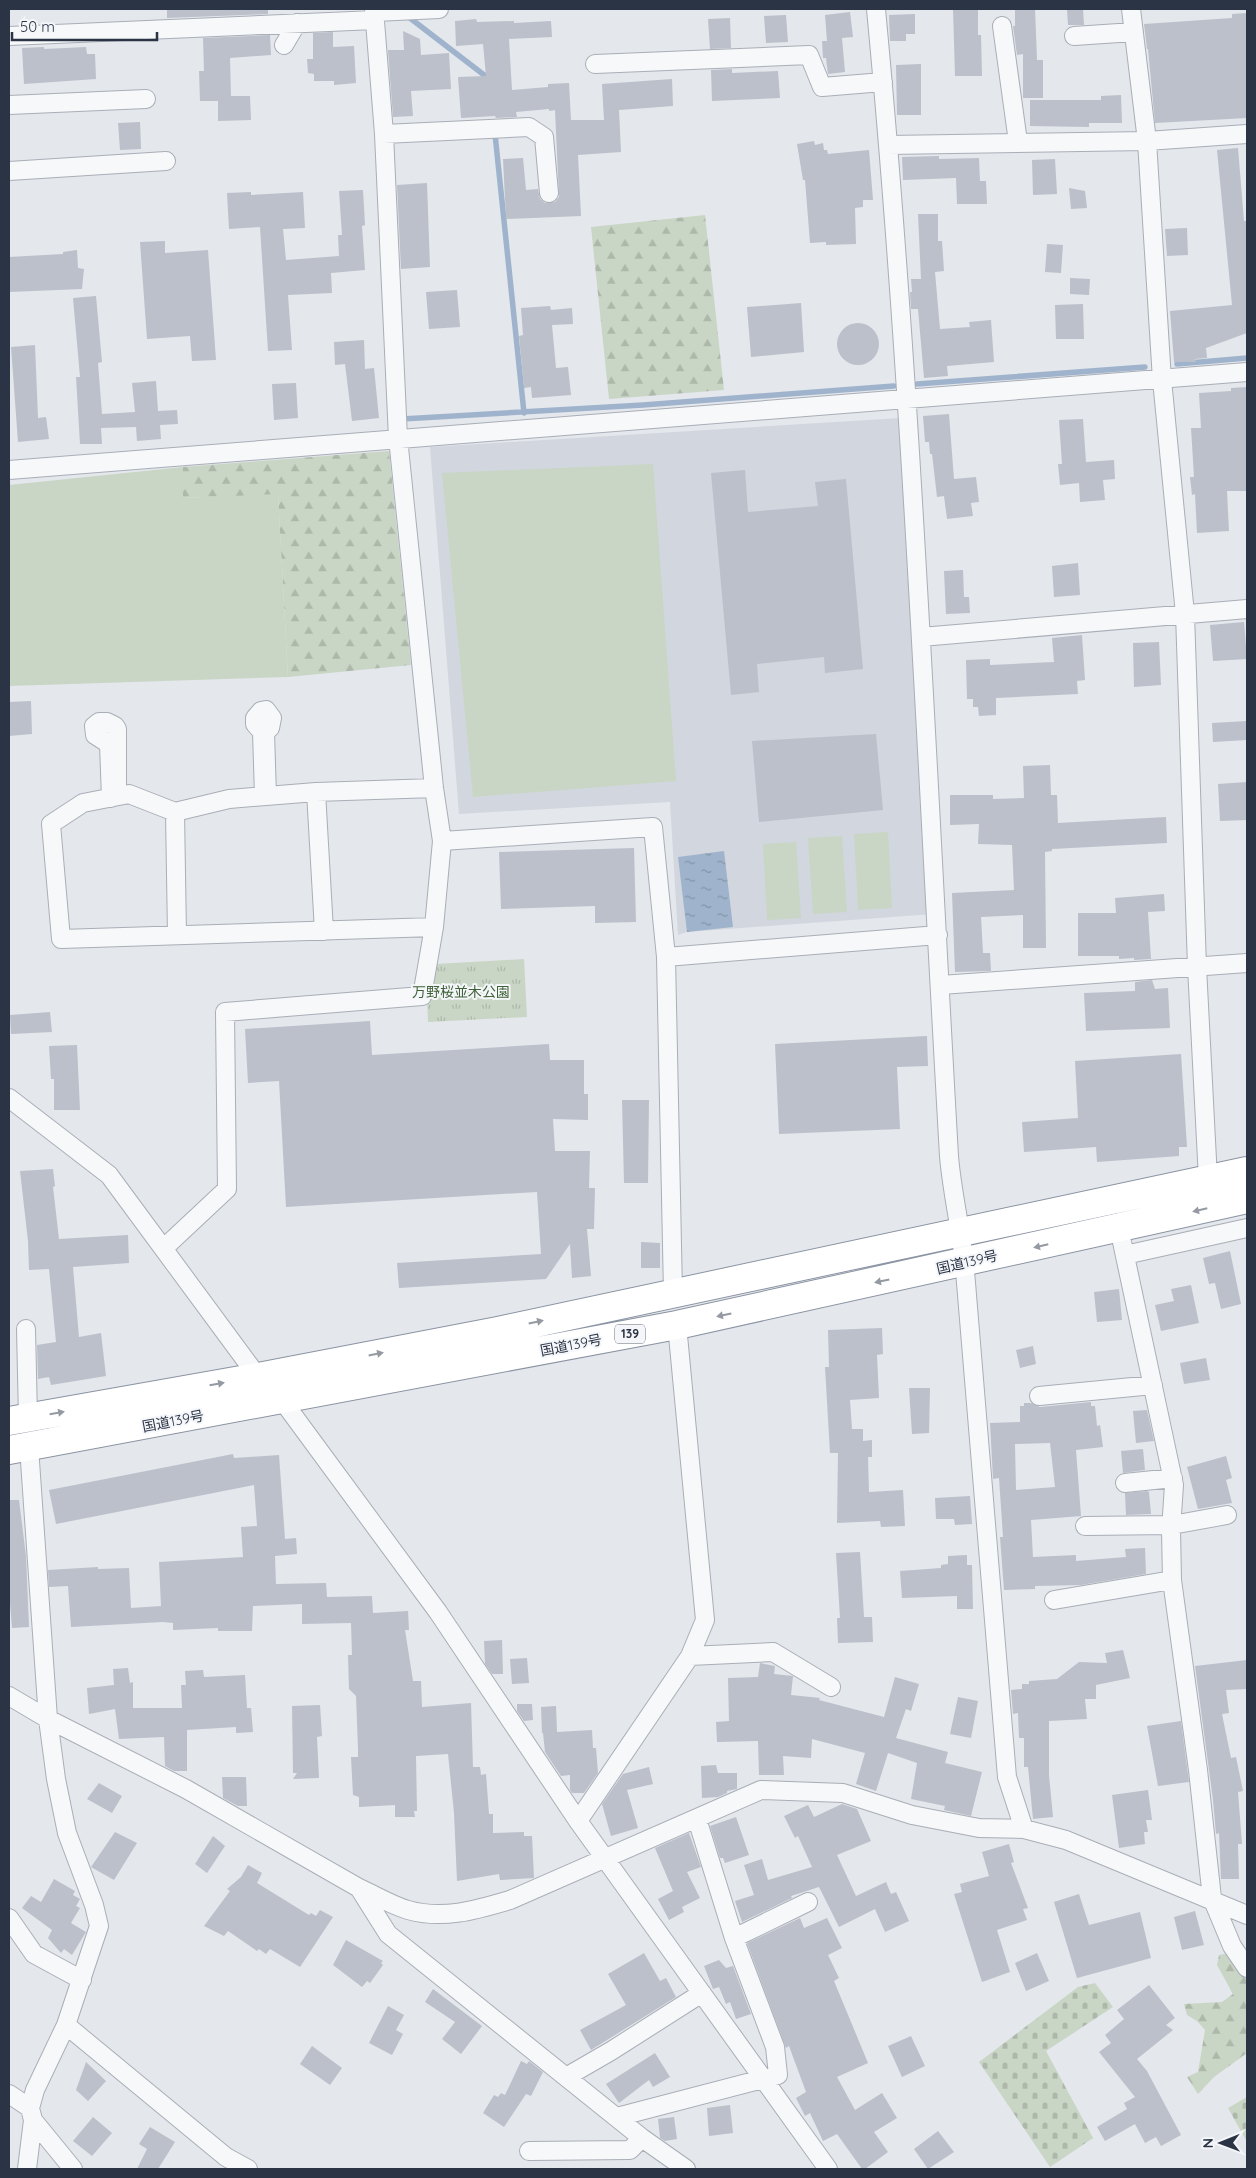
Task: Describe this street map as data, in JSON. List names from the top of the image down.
{
  "streets": {
    "highway": ["国道139号", "139"]
  },
  "parks": ["万野桜並木公園"],
  "scale_bar": "50 m",
  "north": "left"
}
